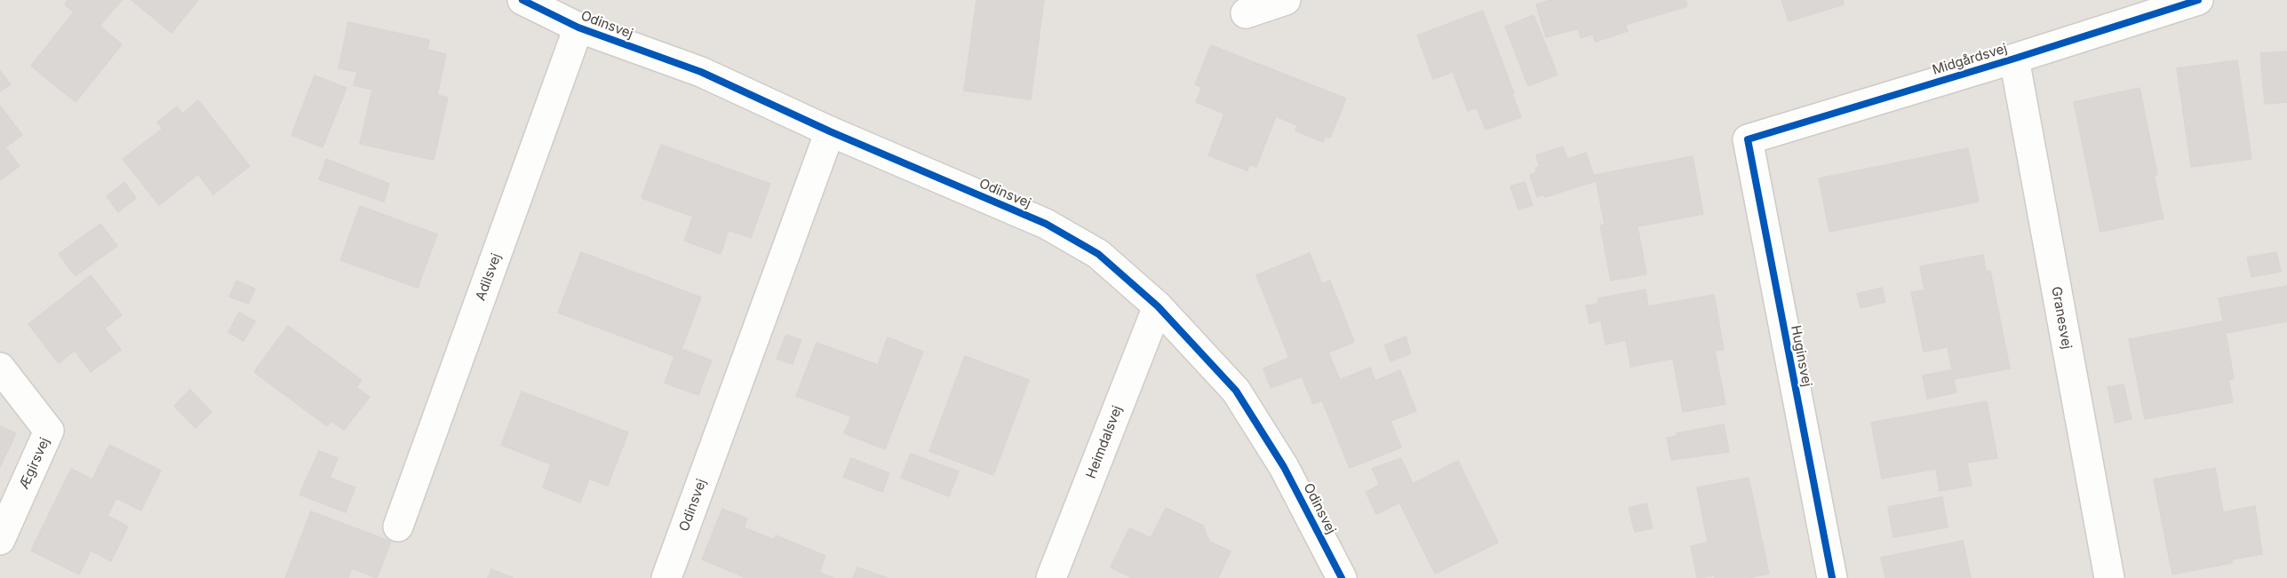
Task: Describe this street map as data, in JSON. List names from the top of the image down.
{
  "streets": {
    "street": [
      "Odinsvej",
      "Midgårdsvej",
      "Adilsvej",
      "Granesvej",
      "Huginsvej",
      "Heimdalsvej",
      "Ægirsvej"
    ]
  },
  "crossings": [
    ["Odinsvej", "Adilsvej"],
    ["Odinsvej", "Heimdalsvej"],
    ["Midgårdsvej", "Granesvej"],
    ["Midgårdsvej", "Huginsvej"]
  ]
}
